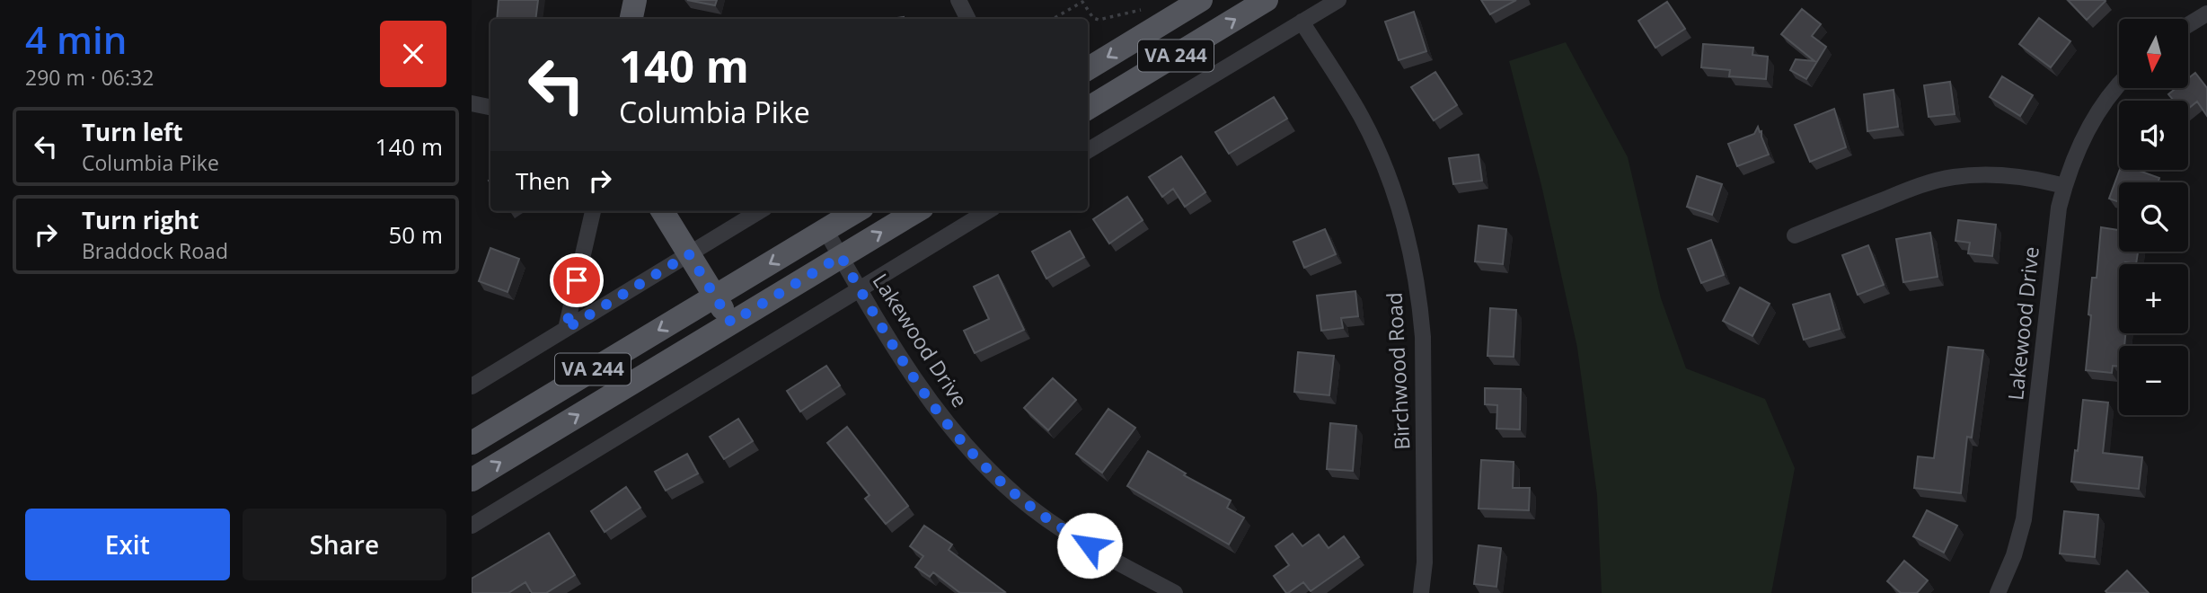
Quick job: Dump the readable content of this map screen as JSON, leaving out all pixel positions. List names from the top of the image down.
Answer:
{
  "streets": {
    "main road": ["VA 244"],
    "street": ["Lakewood Drive", "Birchwood Road"]
  },
  "crossings": [
    ["VA 244", "Lakewood Drive"]
  ],
  "north": "bottom",
  "page": {
    "heading": ["4 min", "290 m · 06:32"],
    "map_buttons": ["+", "−"],
    "turn": ["140 m", "Columbia Pike"],
    "list": [
      {
        "name": "Turn left",
        "note": "Columbia Pike",
        "value": "140 m"
      },
      {
        "name": "Turn right",
        "note": "Braddock Road",
        "value": "50 m"
      }
    ],
    "then": "Then",
    "buttons": ["Exit", "Share"]
  }
}
